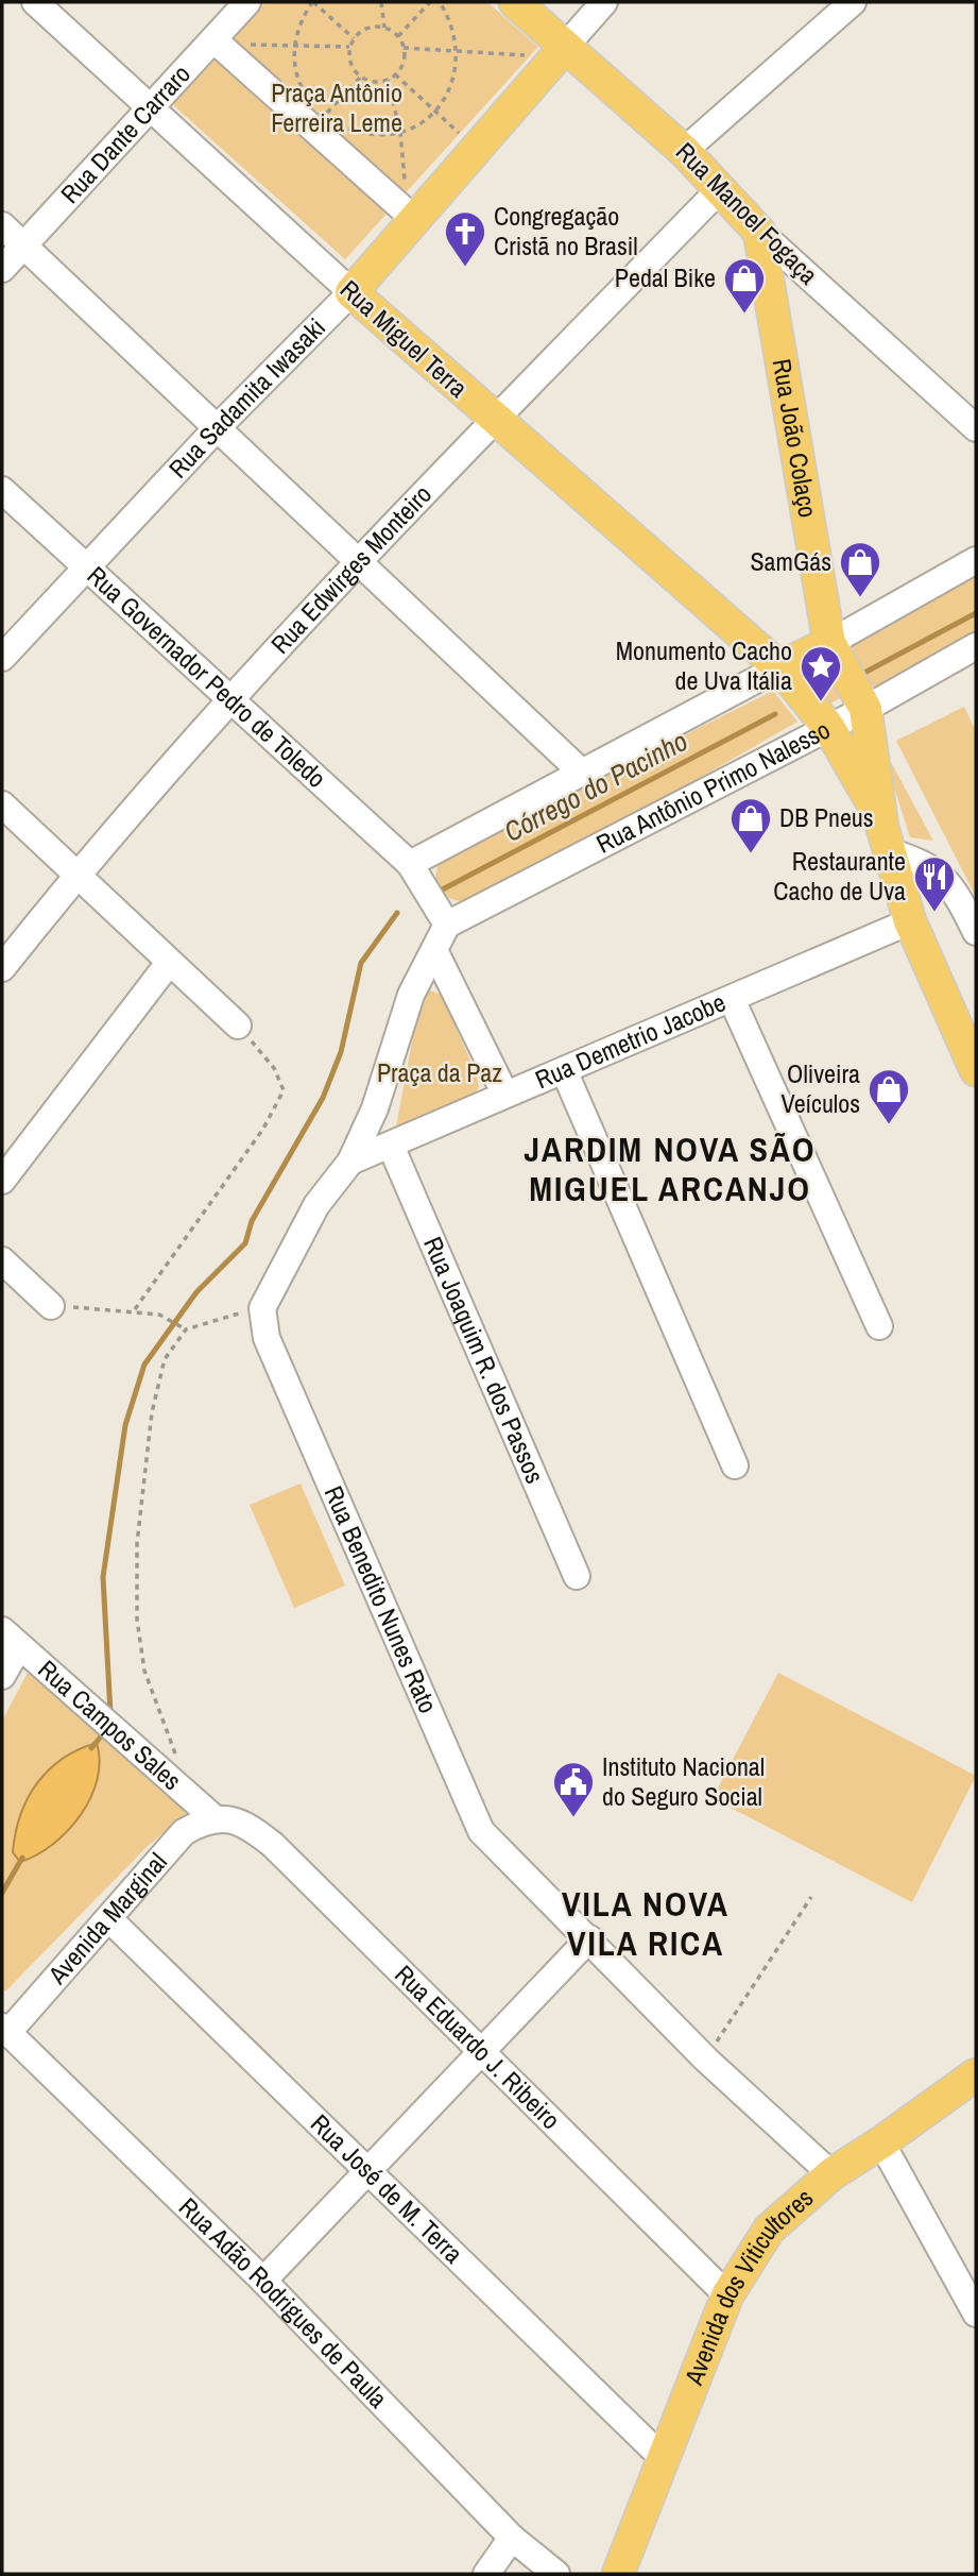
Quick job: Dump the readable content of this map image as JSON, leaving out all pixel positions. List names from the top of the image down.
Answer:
{
  "streets": {
    "main road": [
      "Rua Manoel Fogaça",
      "Rua Miguel Terra",
      "Rua Sadamita Iwasaki",
      "Rua João Colaço",
      "Avenida dos Viticultores"
    ],
    "street": [
      "Rua Dante Carraro",
      "Rua Edwirges Monteiro",
      "Rua Governador Pedro de Toledo",
      "Rua Antônio Primo Nalesso",
      "Rua Demetrio Jacobe",
      "Rua Joaquim R. dos Passos",
      "Rua Benedito Nunes Rato",
      "Rua Campos Sales",
      "Avenida Marginal",
      "Rua Eduardo J. Ribeiro",
      "Rua José de M. Terra",
      "Rua Adão Rodrigues de Paula"
    ]
  },
  "crossings": [
    ["Rua Dante Carraro", "Rua Miguel Terra"],
    ["Rua Manoel Fogaça", "Rua Sadamita Iwasaki"],
    ["Rua Manoel Fogaça", "Rua João Colaço"],
    ["Rua Manoel Fogaça", "Rua Edwirges Monteiro"],
    ["Rua Miguel Terra", "Rua Sadamita Iwasaki"],
    ["Rua Miguel Terra", "Rua Edwirges Monteiro"],
    ["Rua Miguel Terra", "Rua Antônio Primo Nalesso"],
    ["Rua Sadamita Iwasaki", "Rua Governador Pedro de Toledo"],
    ["Rua João Colaço", "Rua Antônio Primo Nalesso"],
    ["Rua Edwirges Monteiro", "Rua Governador Pedro de Toledo"],
    ["Rua Governador Pedro de Toledo", "Rua Antônio Primo Nalesso"],
    ["Rua Demetrio Jacobe", "Rua Joaquim R. dos Passos"],
    ["Rua Benedito Nunes Rato", "Avenida dos Viticultores"],
    ["Rua Campos Sales", "Avenida Marginal"],
    ["Rua Campos Sales", "Rua Eduardo J. Ribeiro"],
    ["Avenida Marginal", "Rua Eduardo J. Ribeiro"],
    ["Avenida Marginal", "Rua José de M. Terra"],
    ["Avenida Marginal", "Rua Adão Rodrigues de Paula"],
    ["Rua Eduardo J. Ribeiro", "Avenida dos Viticultores"],
    ["Rua José de M. Terra", "Avenida dos Viticultores"]
  ],
  "districts": ["JARDIM NOVA SÃO MIGUEL ARCANJO", "VILA NOVA VILA RICA"],
  "water": ["Córrego do Pacinho"],
  "parks": ["Praça Antônio Ferreira Leme", "Praça da Paz"],
  "places": {
    "church": ["Congregação Cristã no Brasil"],
    "shop": [
      "Pedal Bike",
      "SamGás",
      "DB Pneus",
      "Oliveira Veículos"
    ],
    "place": ["Monumento Cacho de Uva Itália"],
    "restaurant": ["Restaurante Cacho de Uva"],
    "public building": ["Instituto Nacional do Seguro Social"]
  }
}
